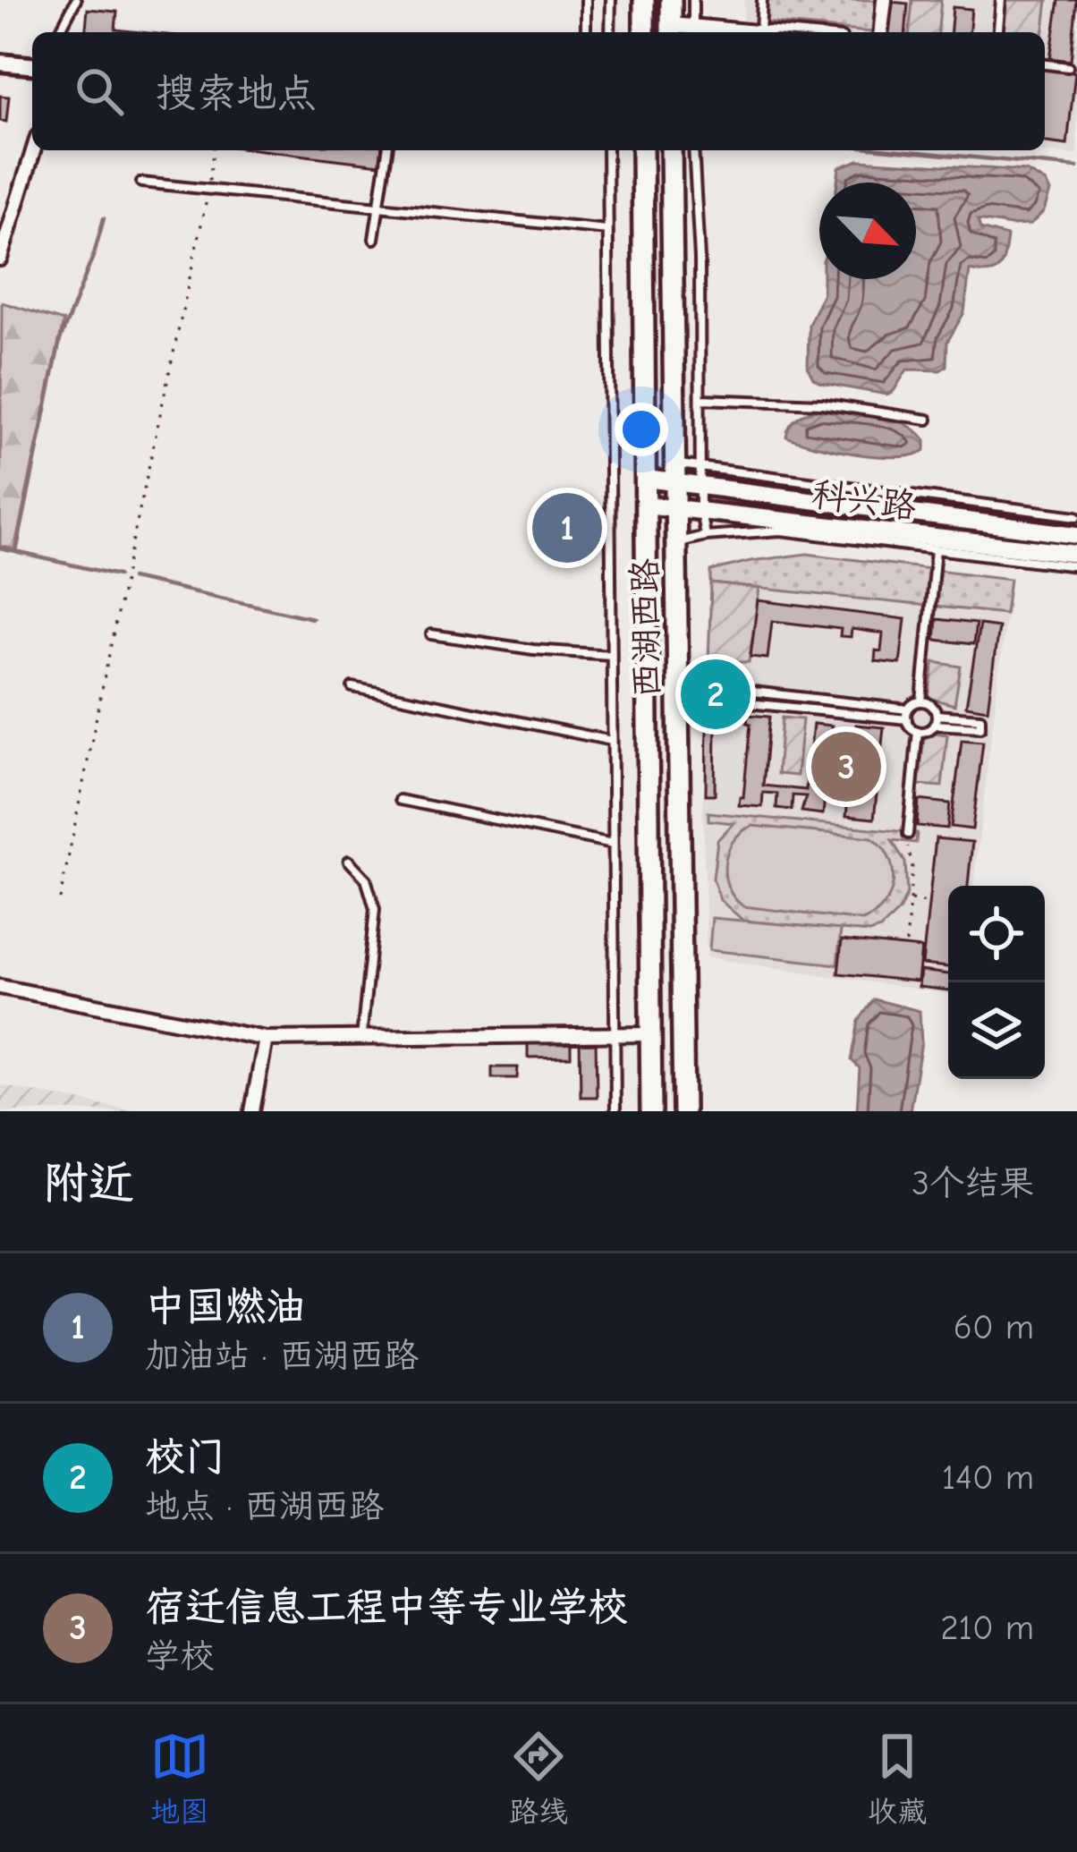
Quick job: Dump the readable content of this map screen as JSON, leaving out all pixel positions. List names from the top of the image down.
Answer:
{
  "streets": {
    "main road": ["科兴路", "西湖西路"]
  },
  "crossings": [
    ["科兴路", "西湖西路"]
  ],
  "north": "bottom right",
  "page": {
    "search": "搜索地点",
    "pins": ["1", "2", "3"],
    "heading": ["附近", "3个结果"],
    "list": [
      {
        "mark": "1",
        "name": "中国燃油",
        "note": "加油站 · 西湖西路",
        "value": "60 m"
      },
      {
        "mark": "2",
        "name": "校门",
        "note": "地点 · 西湖西路",
        "value": "140 m"
      },
      {
        "mark": "3",
        "name": "宿迁信息工程中等专业学校",
        "note": "学校",
        "value": "210 m"
      }
    ],
    "nav": ["地图", "路线", "收藏"]
  }
}
